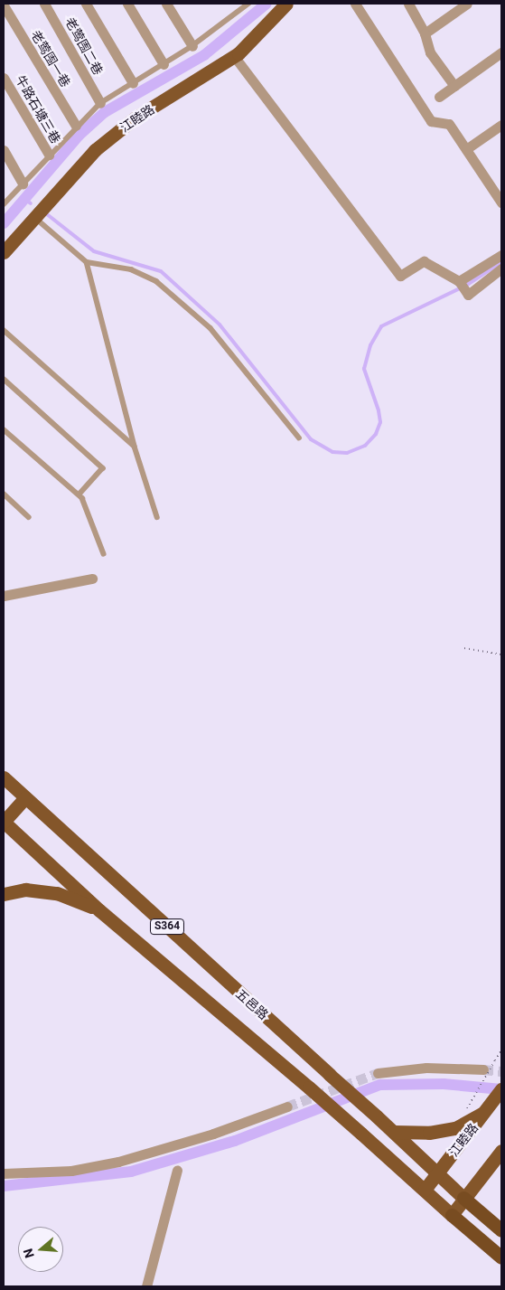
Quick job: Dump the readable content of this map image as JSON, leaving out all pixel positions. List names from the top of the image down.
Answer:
{
  "streets": {
    "highway": ["S364", "五邑路"],
    "main road": ["江睦路"],
    "street": ["老莺围二巷", "老莺围一巷", "牛路石塘三巷"]
  },
  "crossings": [
    ["江睦路", "五邑路"]
  ],
  "north": "left"
}
